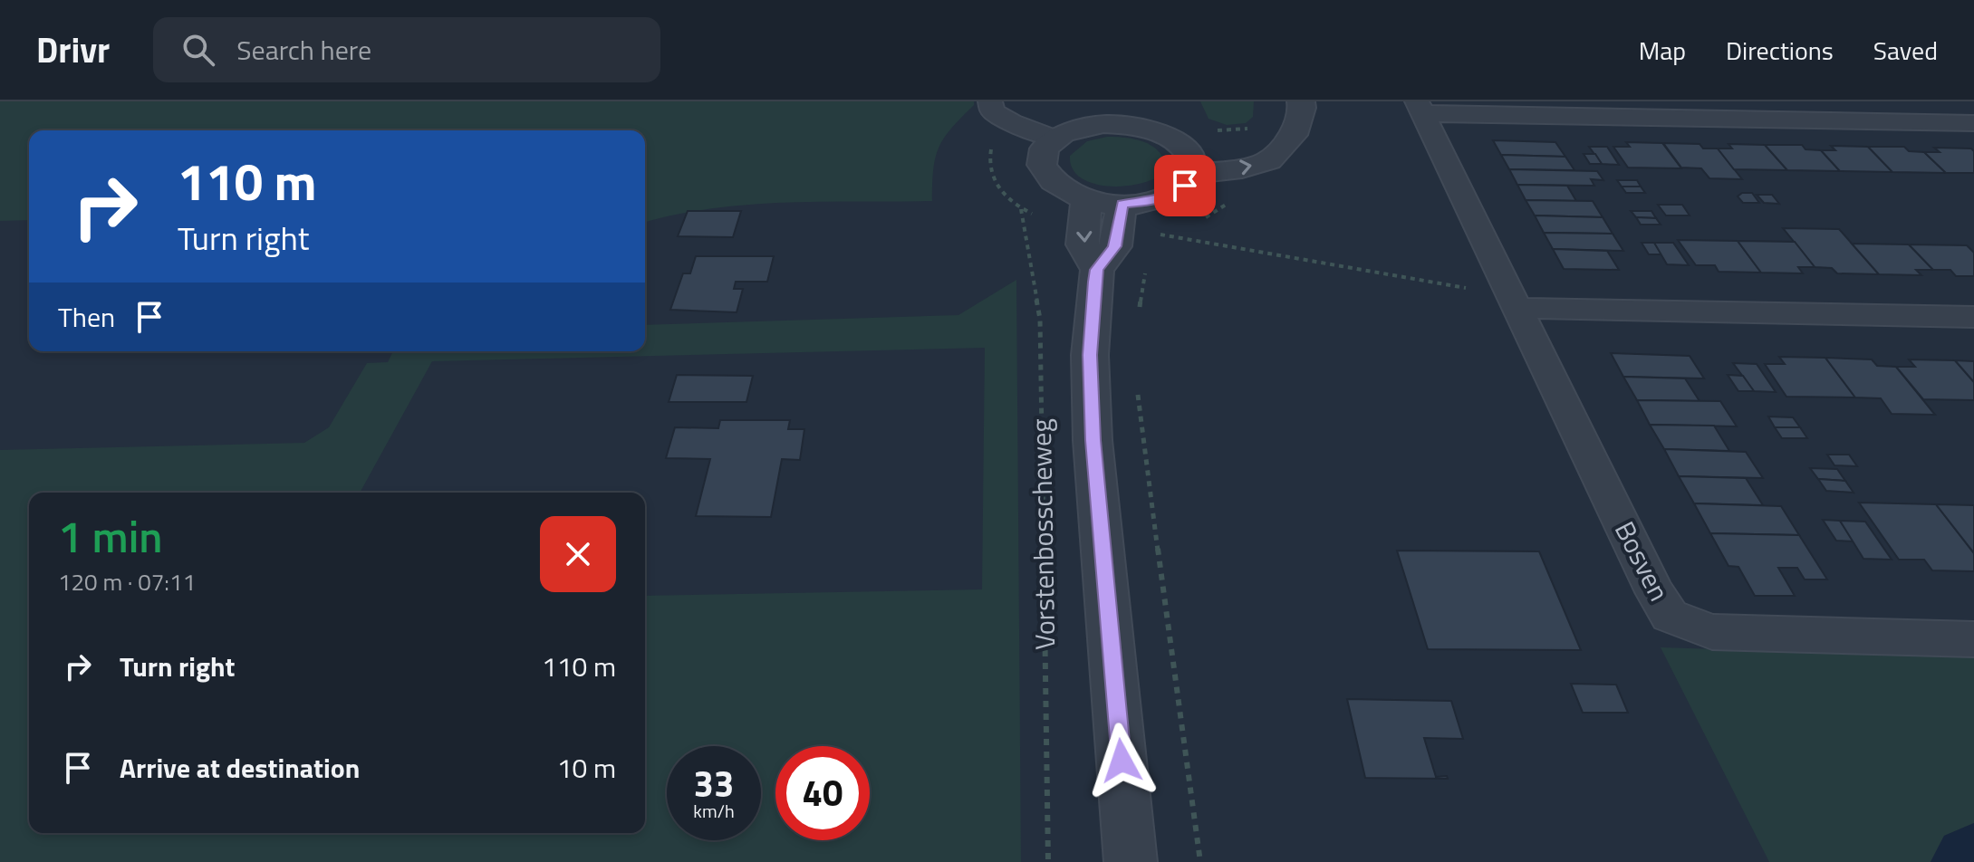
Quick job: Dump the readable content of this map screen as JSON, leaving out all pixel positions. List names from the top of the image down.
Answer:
{
  "streets": {
    "street": ["Vorstenbosscheweg", "Bosven"]
  },
  "page": {
    "header": "Drivr",
    "search": "Search here",
    "nav": ["Map", "Directions", "Saved"],
    "turn": ["110 m", "Turn right"],
    "then": "Then",
    "heading": ["1 min", "120 m · 07:11"],
    "list": [
      {
        "name": "Turn right",
        "value": "110 m"
      },
      {
        "name": "Arrive at destination",
        "value": "10 m"
      }
    ],
    "speed": "33 km/h",
    "limit": "40"
  }
}
